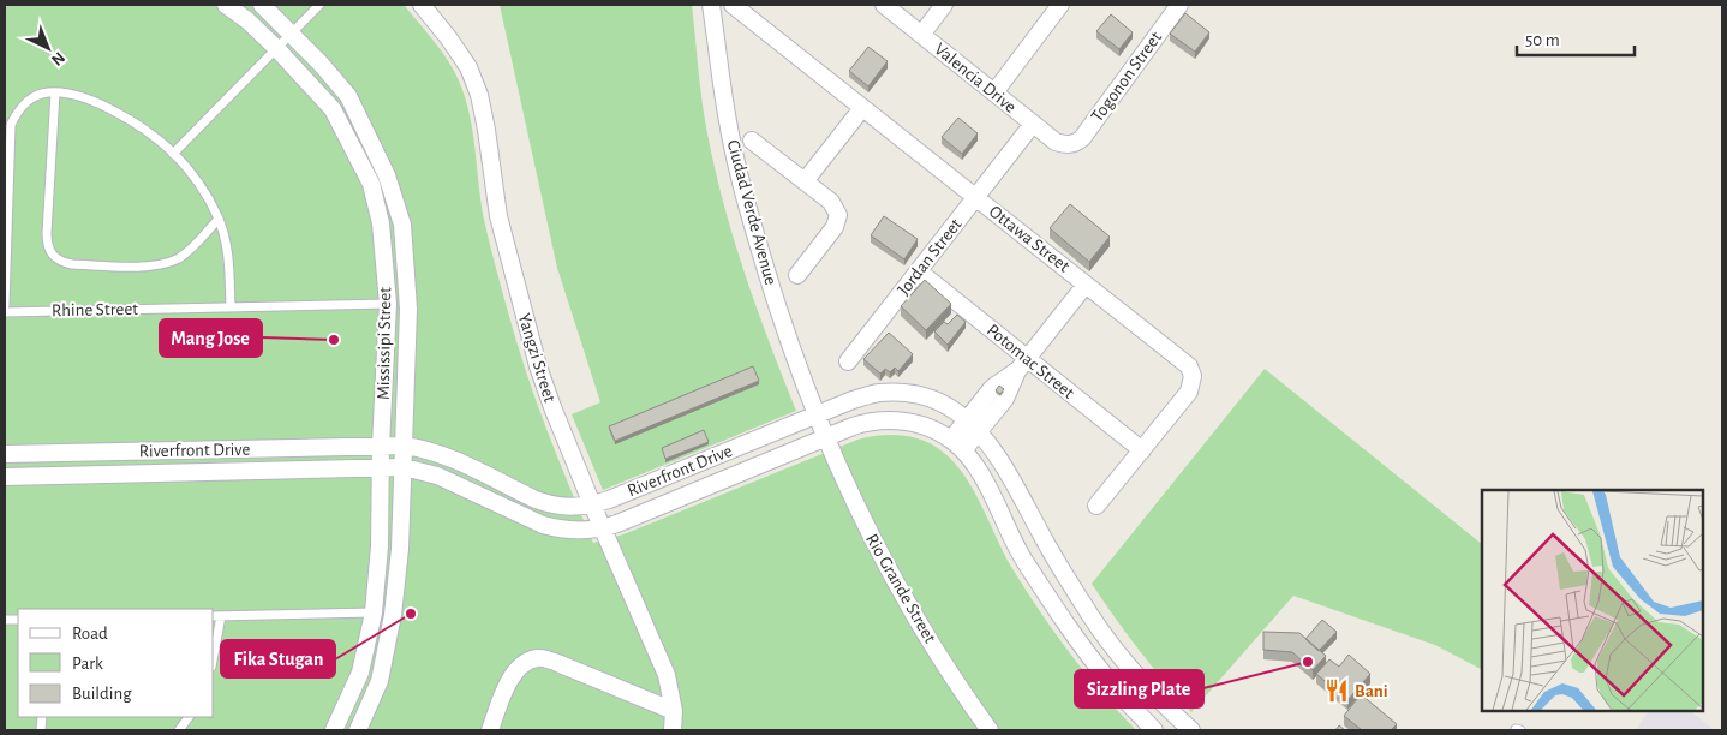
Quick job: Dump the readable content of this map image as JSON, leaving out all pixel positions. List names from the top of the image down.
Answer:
{
  "streets": {
    "street": [
      "Togonon Street",
      "Valencia Drive",
      "Ciudad Verde Avenue",
      "Ottawa Street",
      "Jordan Street",
      "Mississipi Street",
      "Yangzi Street",
      "Potomac Street",
      "Riverfront Drive",
      "Rio Grande Street"
    ],
    "lane": ["Rhine Street"]
  },
  "crossings": [
    ["Togonon Street", "Valencia Drive"],
    ["Valencia Drive", "Jordan Street"],
    ["Ciudad Verde Avenue", "Riverfront Drive"],
    ["Ciudad Verde Avenue", "Rio Grande Street"],
    ["Ottawa Street", "Jordan Street"],
    ["Ottawa Street", "Potomac Street"],
    ["Jordan Street", "Potomac Street"],
    ["Rhine Street", "Mississipi Street"],
    ["Mississipi Street", "Riverfront Drive"],
    ["Yangzi Street", "Riverfront Drive"],
    ["Riverfront Drive", "Rio Grande Street"]
  ],
  "places": {
    "other": ["Mang Jose", "Fika Stugan", "Sizzling Plate"],
    "restaurant": ["Bani"]
  },
  "legend": ["Road", "Park", "Building"],
  "scale_bar": "50 m",
  "north": "bottom right"
}
